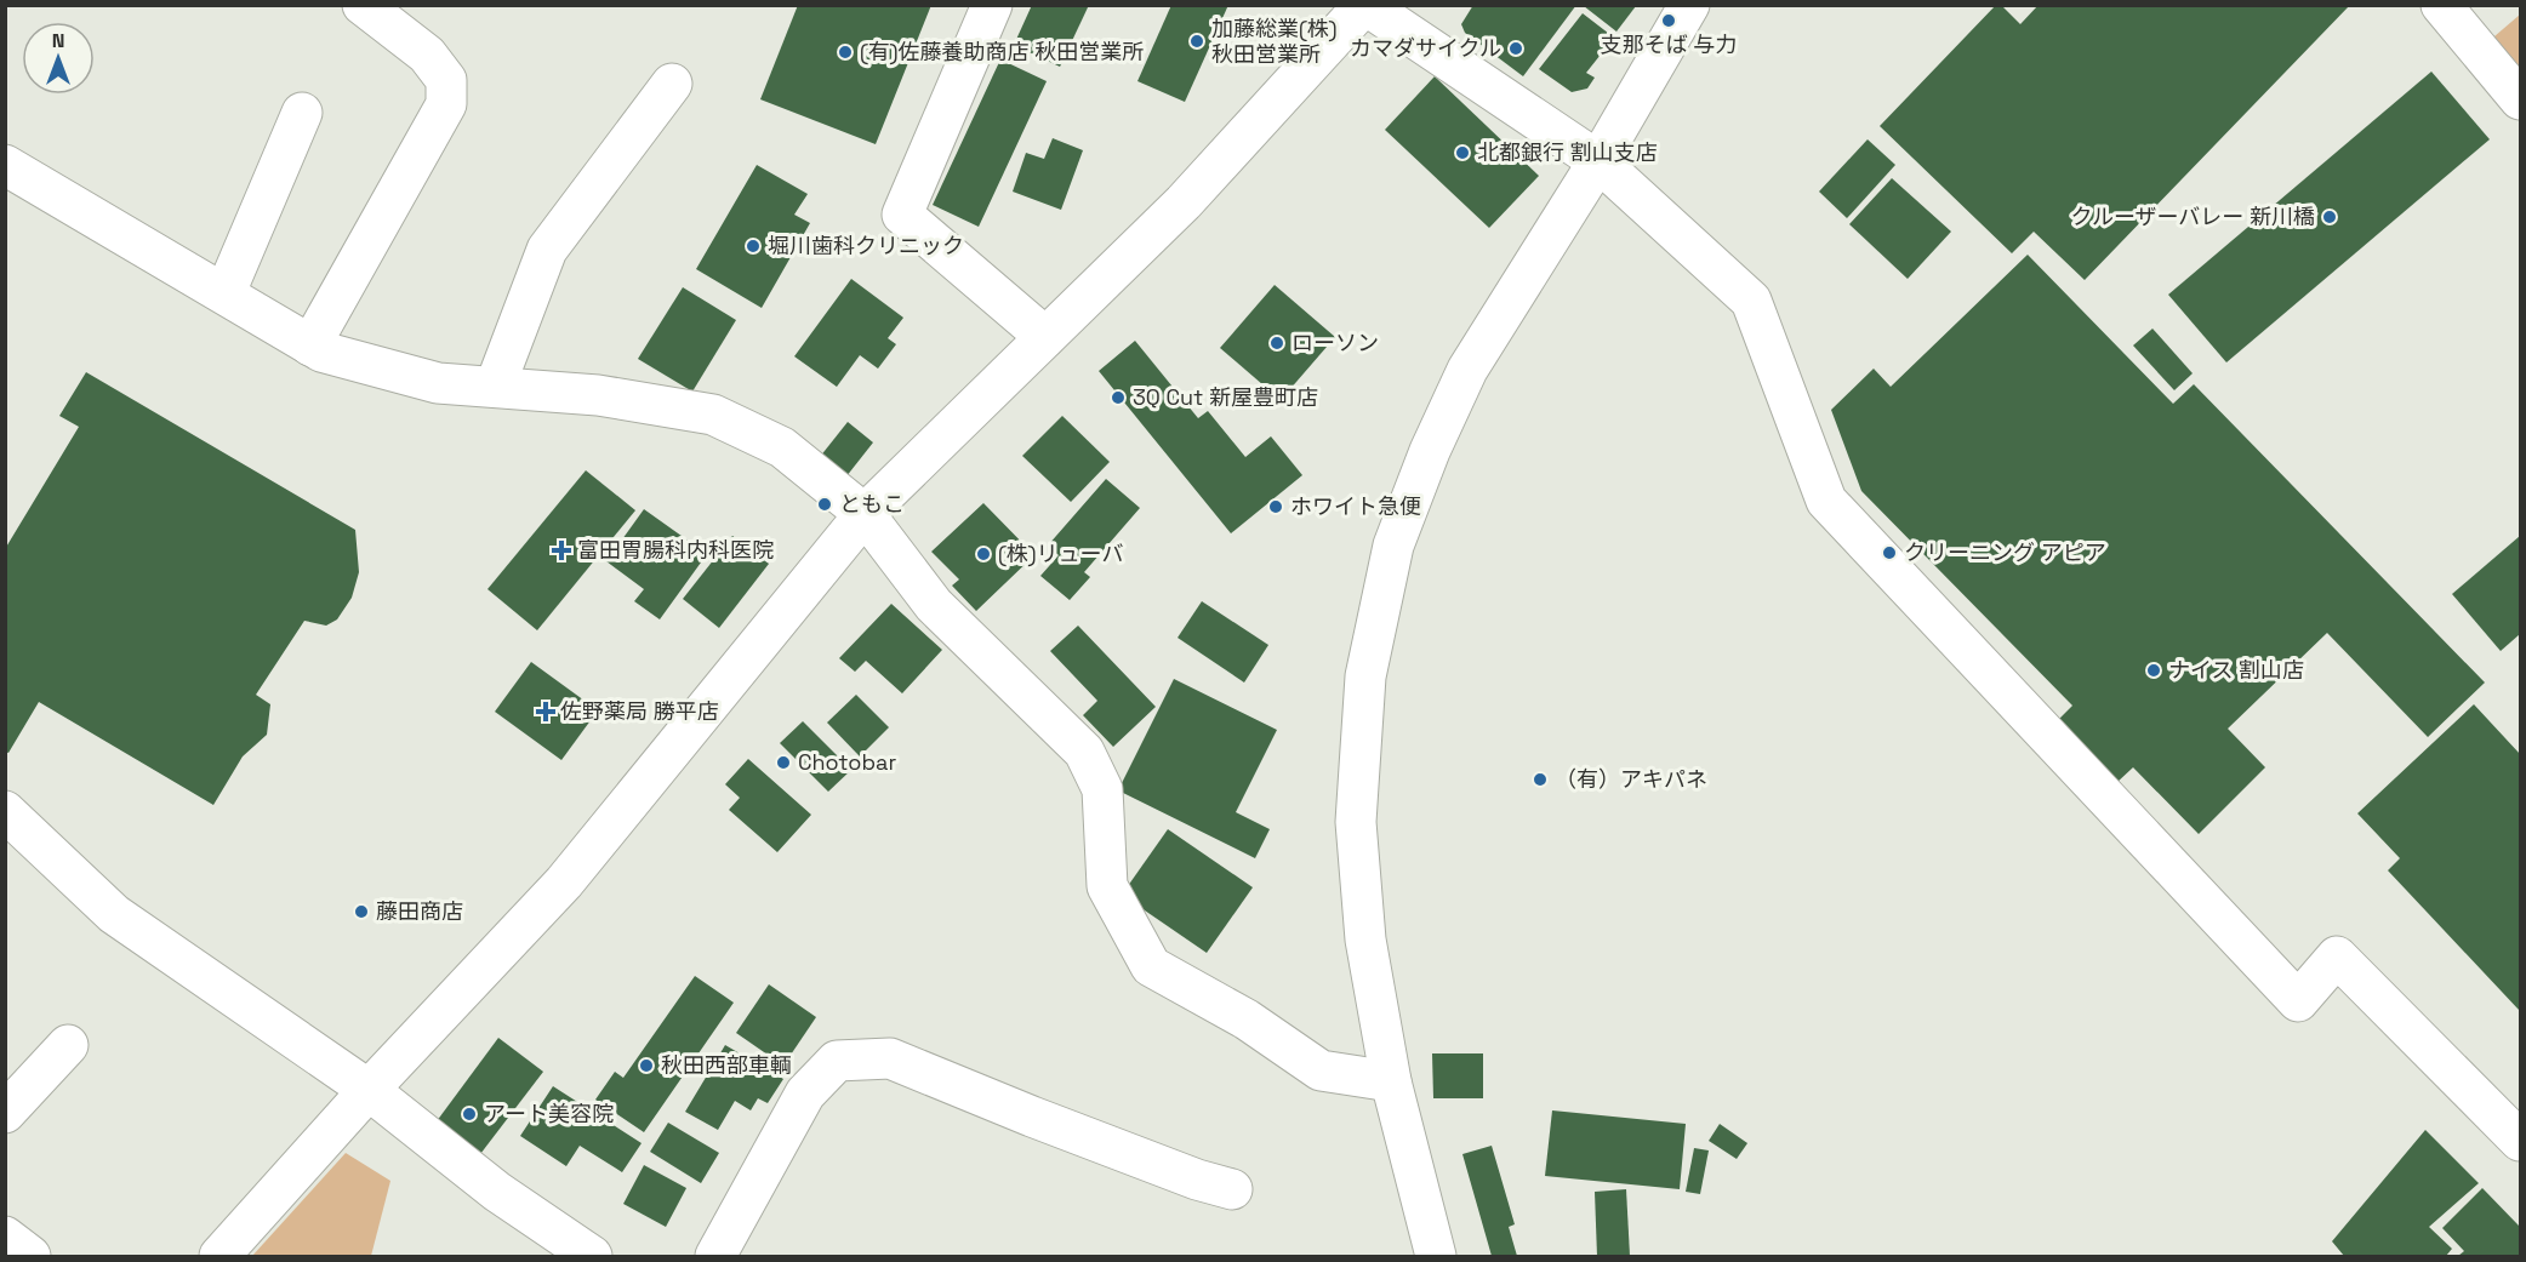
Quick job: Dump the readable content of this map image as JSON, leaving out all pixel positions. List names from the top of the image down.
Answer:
{
  "places": {
    "other": [
      "支那そば 与力",
      "加藤総業(株) 秋田営業所",
      "カマダサイクル",
      "(有)佐藤養助商店 秋田営業所",
      "北都銀行 割山支店",
      "クルーザーバレー 新川橋",
      "堀川歯科クリニック",
      "ローソン",
      "3Q Cut 新屋豊町店",
      "ともこ",
      "ホワイト急便",
      "クリーニング アピア",
      "(株)リューバ",
      "ナイス 割山店",
      "Chotobar",
      "（有）アキパネ",
      "藤田商店",
      "秋田西部車輌",
      "アート美容院"
    ],
    "health": ["富田胃腸科内科医院", "佐野薬局 勝平店"]
  },
  "north": "top"
}
